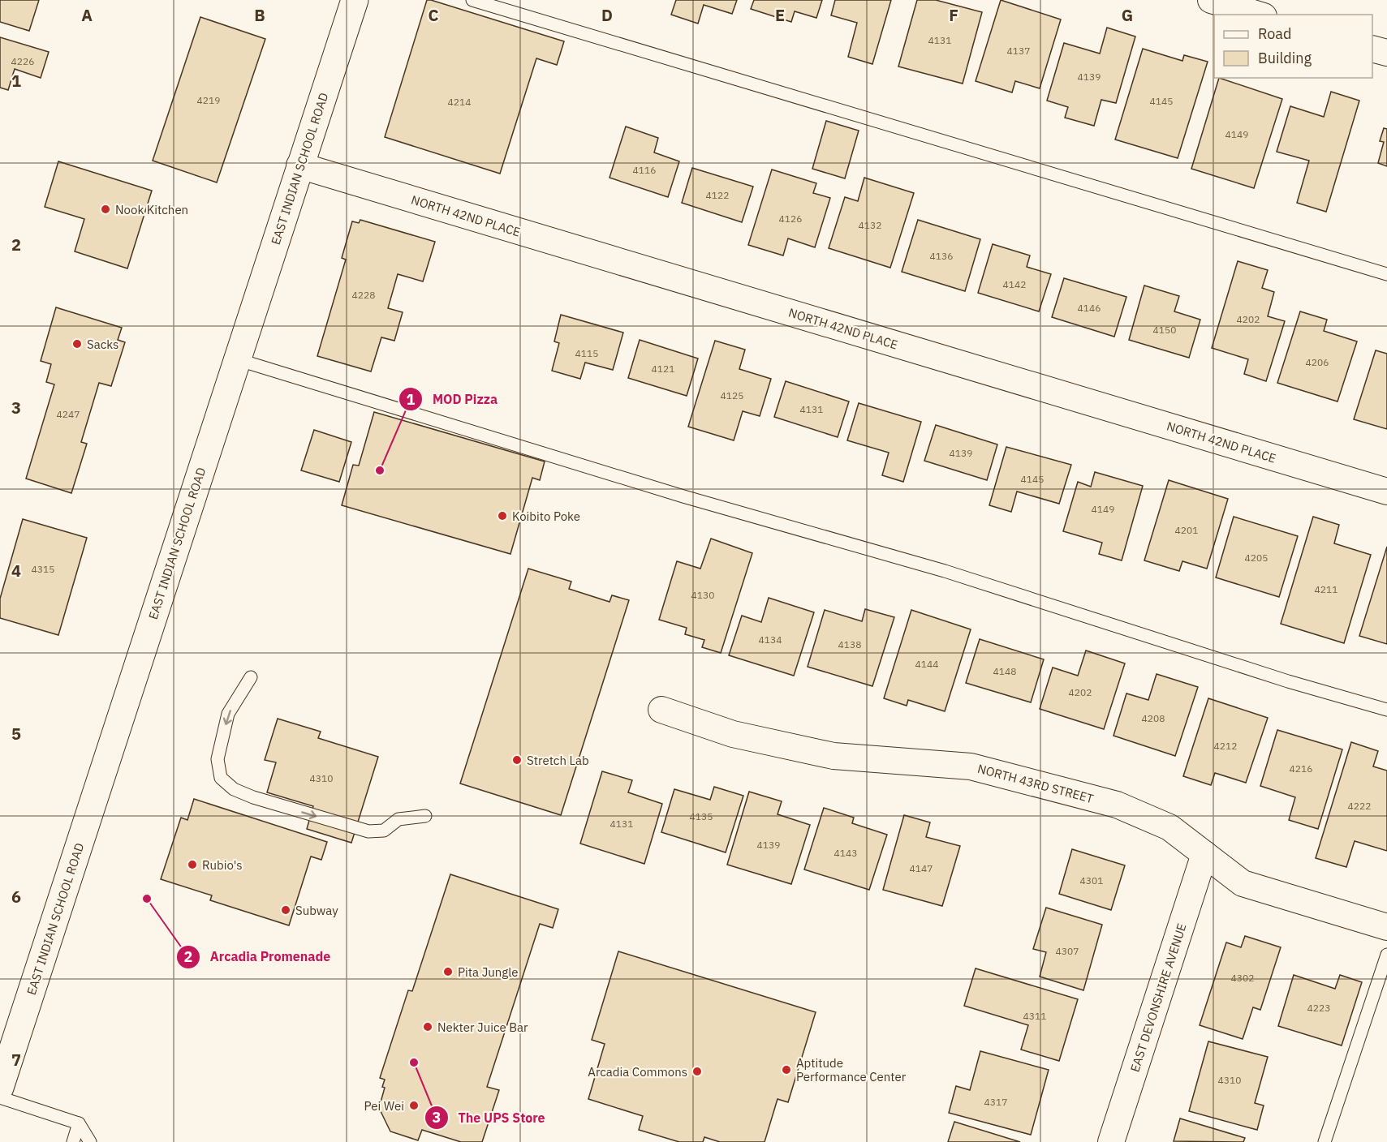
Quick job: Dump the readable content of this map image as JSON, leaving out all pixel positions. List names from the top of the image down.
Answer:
{
  "streets": {
    "main road": ["EAST INDIAN SCHOOL ROAD"],
    "street": ["NORTH 42ND PLACE", "NORTH 43RD STREET", "EAST DEVONSHIRE AVENUE"]
  },
  "crossings": [
    ["EAST INDIAN SCHOOL ROAD", "NORTH 42ND PLACE"],
    ["NORTH 43RD STREET", "EAST DEVONSHIRE AVENUE"]
  ],
  "places": [
    "Nook Kitchen",
    "Sacks",
    "MOD Pizza",
    "Koibito Poke",
    "Stretch Lab",
    "Rubio's",
    "Arcadia Promenade",
    "Subway",
    "Pita Jungle",
    "Nekter Juice Bar",
    "The UPS Store",
    "Aptitude Performance Center",
    "Arcadia Commons",
    "Pei Wei"
  ],
  "house_numbers": [
    "4131",
    "4137",
    "4226",
    "4139",
    "4219",
    "4145",
    "4214",
    "4149",
    "4116",
    "4122",
    "4126",
    "4132",
    "4136",
    "4142",
    "4228",
    "4146",
    "4202",
    "4150",
    "4115",
    "4206",
    "4121",
    "4125",
    "4131",
    "4247",
    "4139",
    "4145",
    "4149",
    "4201",
    "4205",
    "4315",
    "4211",
    "4130",
    "4134",
    "4138",
    "4144",
    "4148",
    "4202",
    "4208",
    "4212",
    "4216",
    "4310",
    "4222",
    "4135",
    "4131",
    "4139",
    "4143",
    "4147",
    "4301",
    "4307",
    "4302",
    "4223",
    "4311",
    "4310",
    "4317"
  ],
  "legend": ["Road", "Building"],
  "grid": {
    "columns": [
      "A",
      "B",
      "C",
      "D",
      "E",
      "F",
      "G"
    ],
    "rows": [
      "1",
      "2",
      "3",
      "4",
      "5",
      "6",
      "7"
    ]
  }
}
